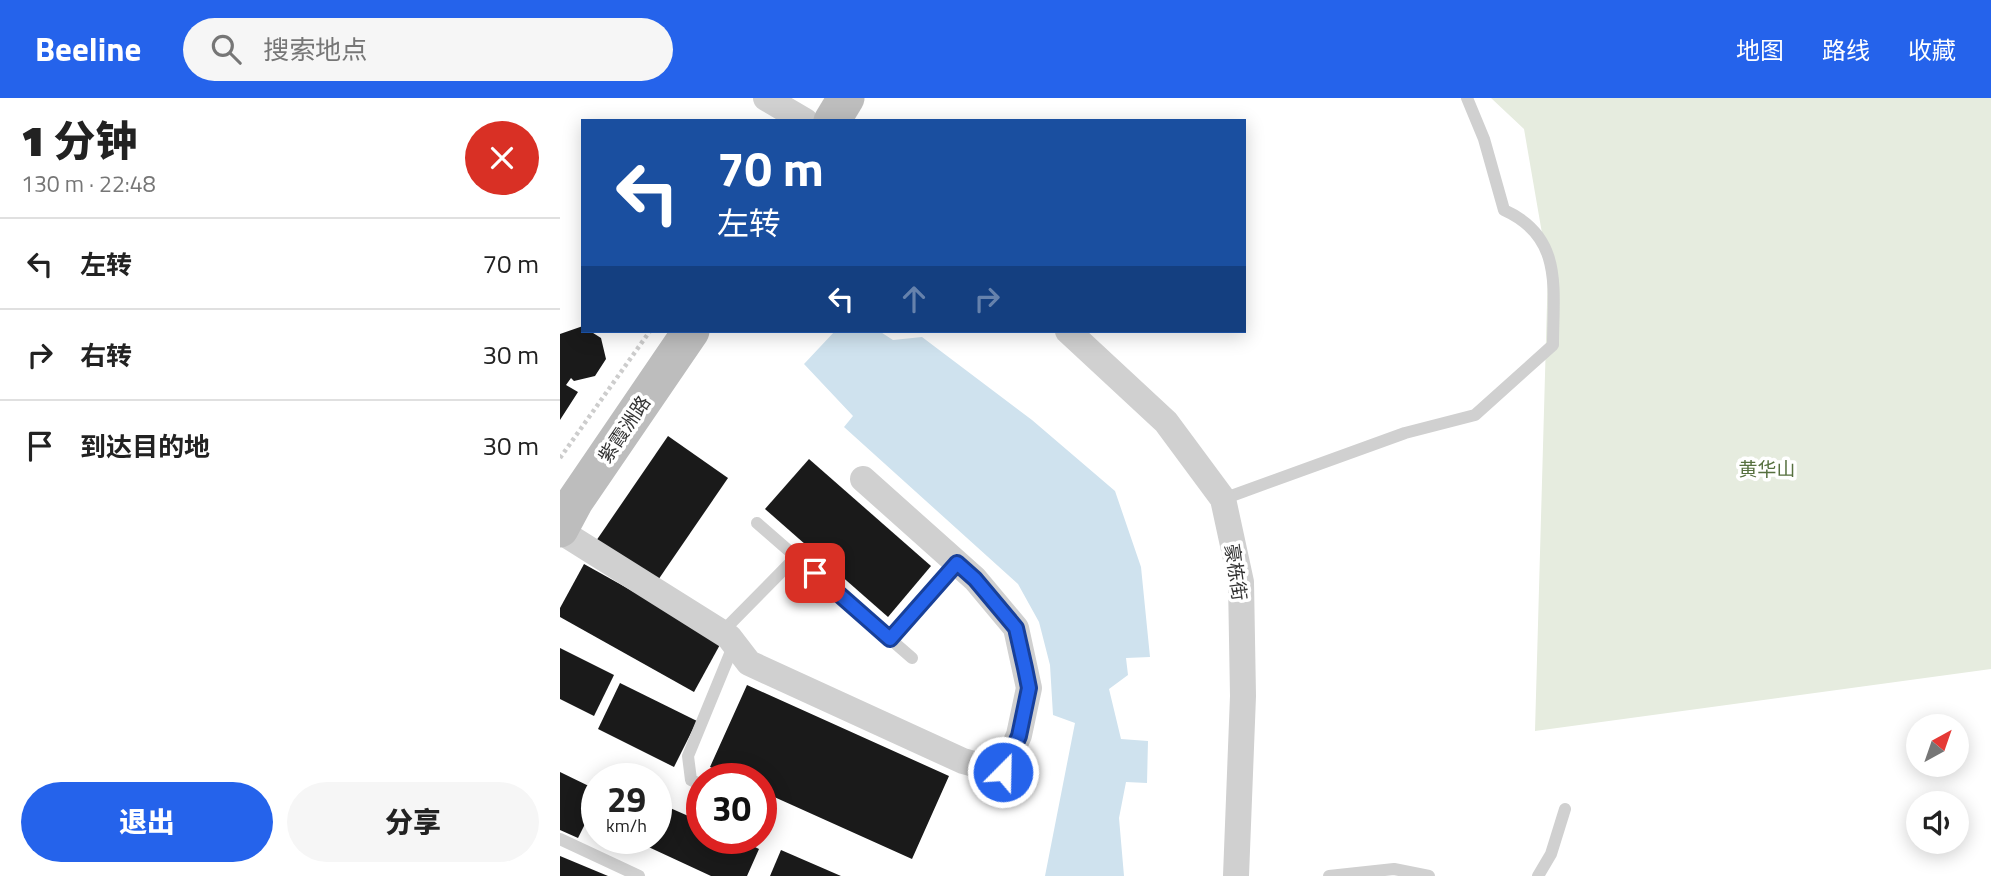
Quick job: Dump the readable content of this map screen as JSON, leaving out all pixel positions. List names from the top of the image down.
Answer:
{
  "streets": {
    "street": ["紫霞洲路", "豪栋街"]
  },
  "parks": ["黄华山"],
  "north": "top right",
  "page": {
    "header": "Beeline",
    "search": "搜索地点",
    "nav": ["地图", "路线", "收藏"],
    "heading": ["1 分钟", "130 m · 22:48"],
    "turn": ["70 m", "左转"],
    "list": [
      {
        "name": "左转",
        "value": "70 m"
      },
      {
        "name": "右转",
        "value": "30 m"
      },
      {
        "name": "到达目的地",
        "value": "30 m"
      }
    ],
    "speed": "29 km/h",
    "limit": "30",
    "buttons": ["退出", "分享"]
  }
}
